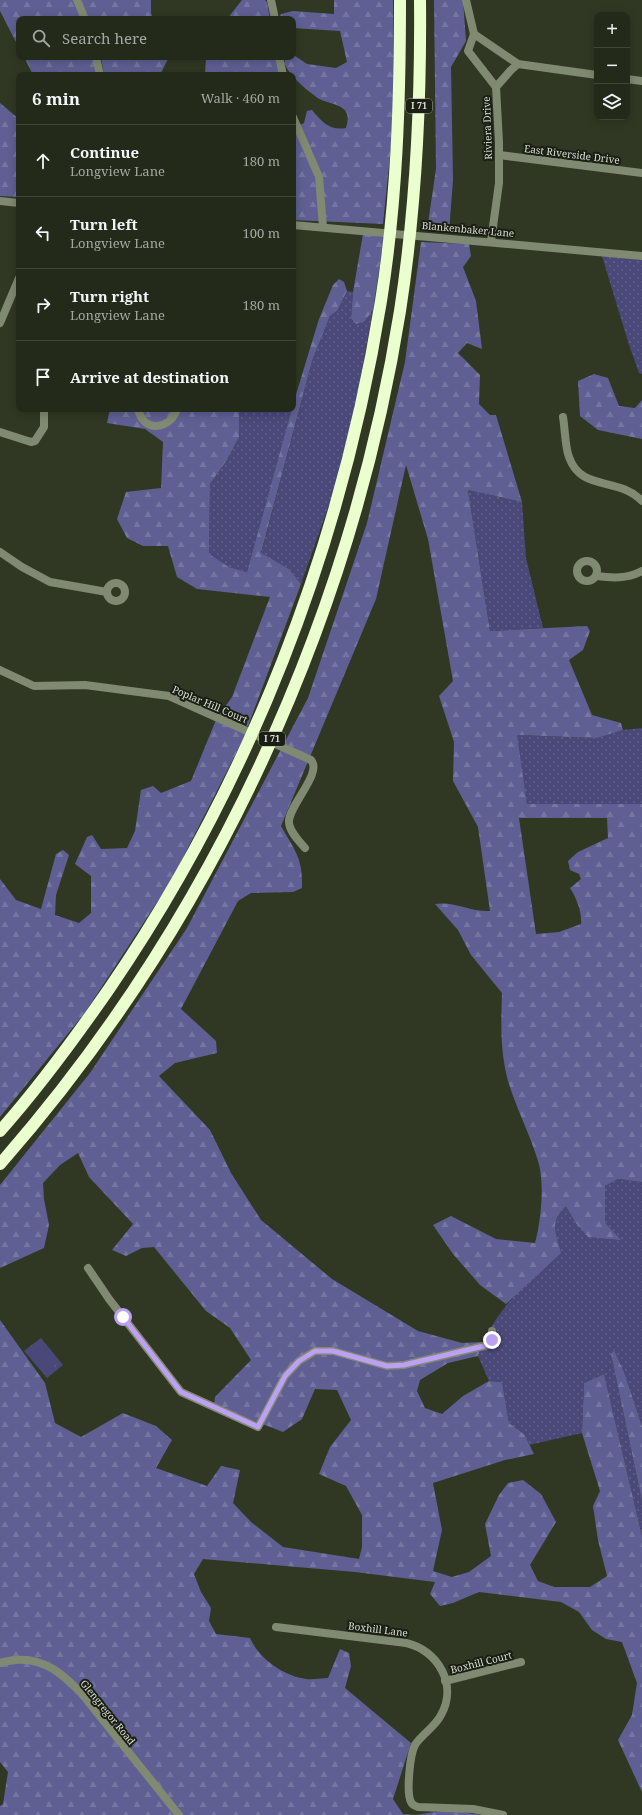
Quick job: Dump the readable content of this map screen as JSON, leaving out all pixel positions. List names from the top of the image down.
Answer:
{
  "streets": {
    "highway": ["I 71"],
    "street": [
      "Riviera Drive",
      "East Riverside Drive",
      "Blankenbaker Lane",
      "Poplar Hill Court",
      "Boxhill Lane",
      "Boxhill Court",
      "Glengregor Road"
    ]
  },
  "crossings": [
    ["Riviera Drive", "East Riverside Drive"],
    ["Riviera Drive", "Blankenbaker Lane"],
    ["Boxhill Lane", "Boxhill Court"]
  ],
  "page": {
    "map_buttons": ["+", "−"],
    "search": "Search here",
    "heading": ["6 min", "Walk · 460 m"],
    "list": [
      ["Continue", "Longview Lane", "180 m"],
      ["Turn left", "Longview Lane", "100 m"],
      ["Turn right", "Longview Lane", "180 m"],
      "Arrive at destination"
    ]
  }
}
